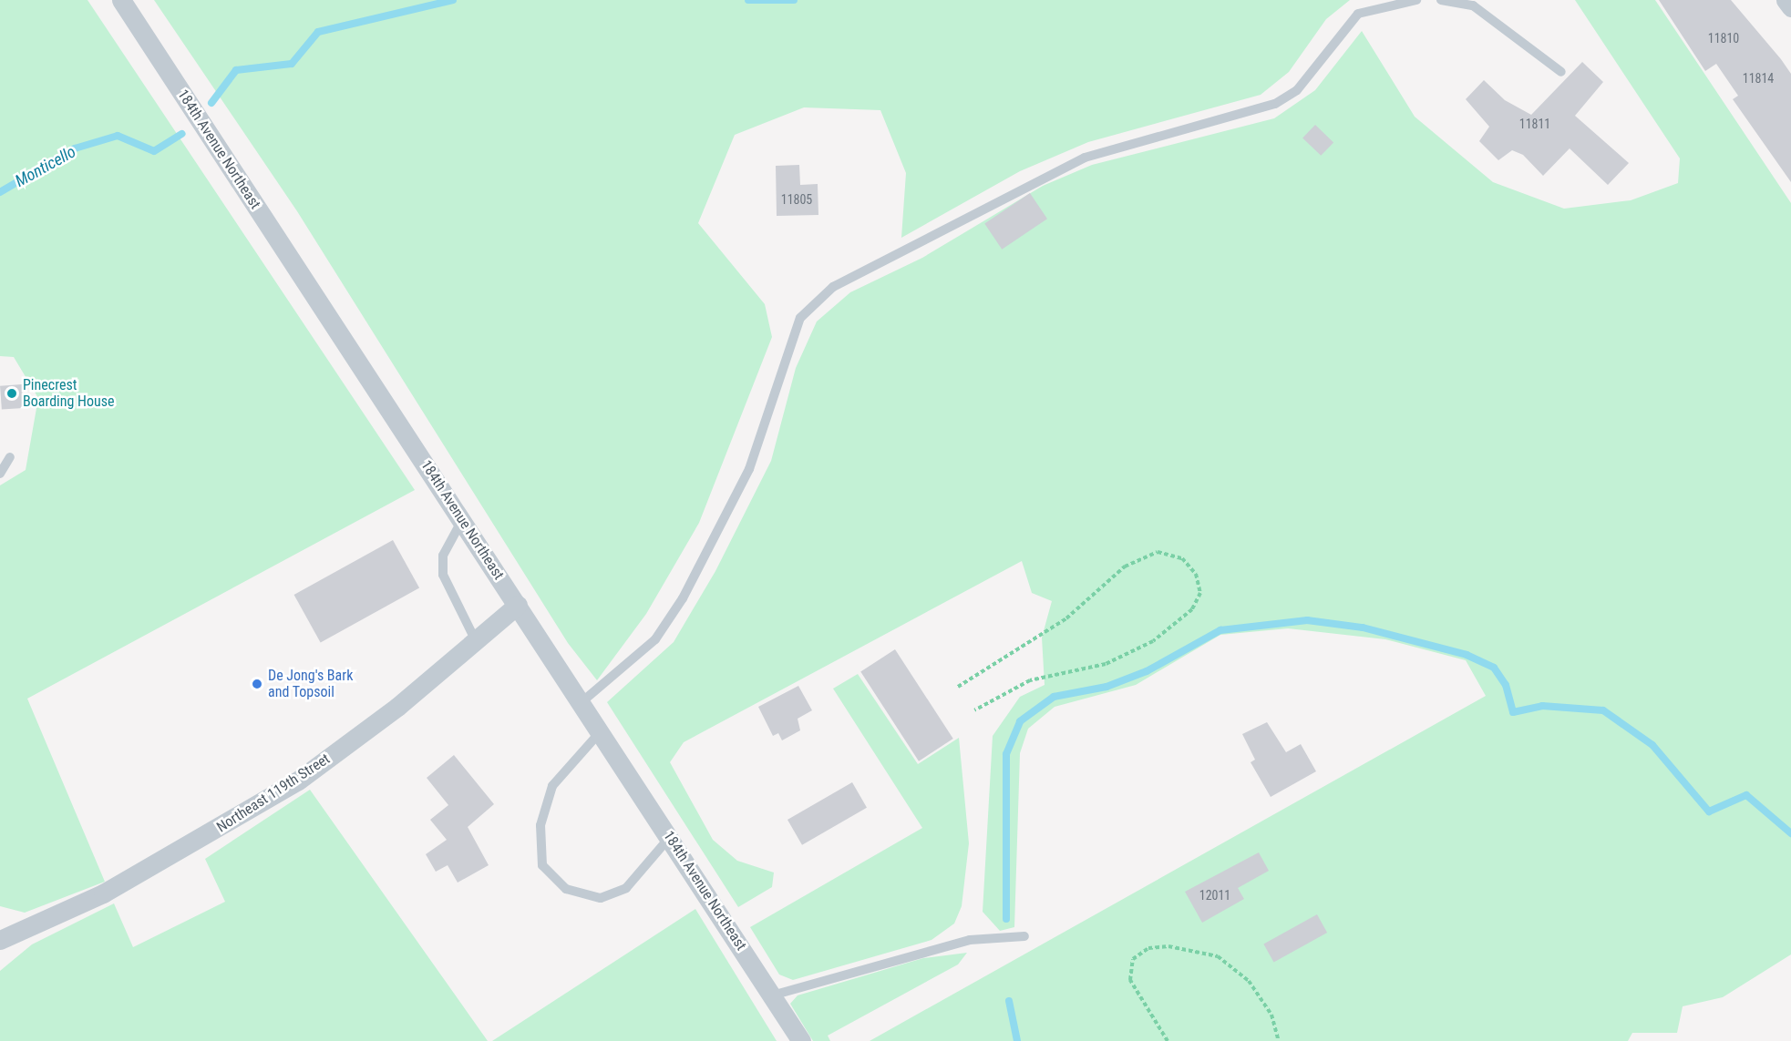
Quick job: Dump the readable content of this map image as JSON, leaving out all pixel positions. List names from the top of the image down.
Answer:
{
  "streets": {
    "street": ["184th Avenue Northeast", "Northeast 119th Street"]
  },
  "crossings": [
    ["184th Avenue Northeast", "Northeast 119th Street"]
  ],
  "water": ["Monticello"],
  "places": ["Pinecrest Boarding House", "De Jong's Bark and Topsoil"],
  "house_numbers": [
    "11810",
    "11814",
    "11811",
    "11805",
    "12011"
  ]
}
